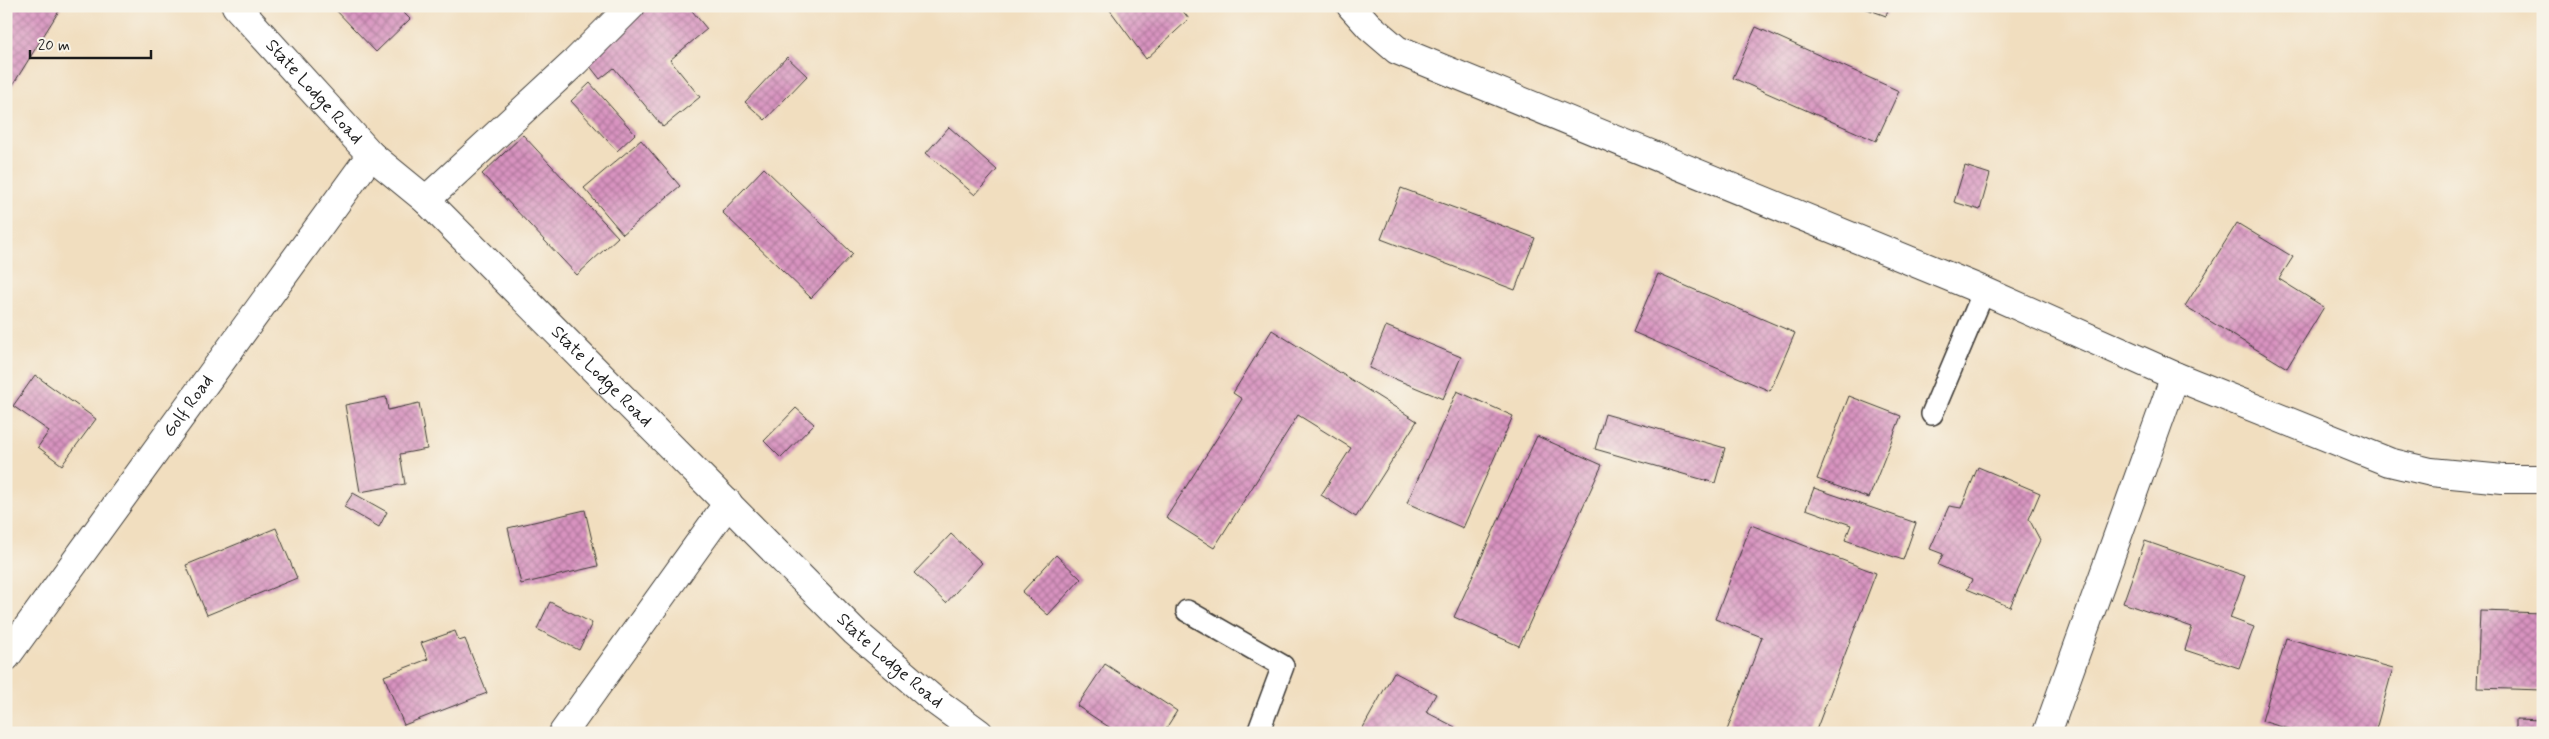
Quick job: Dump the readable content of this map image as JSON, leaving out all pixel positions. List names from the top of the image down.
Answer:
{
  "streets": {
    "street": ["State Lodge Road", "Golf Road"]
  },
  "crossings": [
    ["State Lodge Road", "Golf Road"]
  ],
  "scale_bar": "20 m"
}
